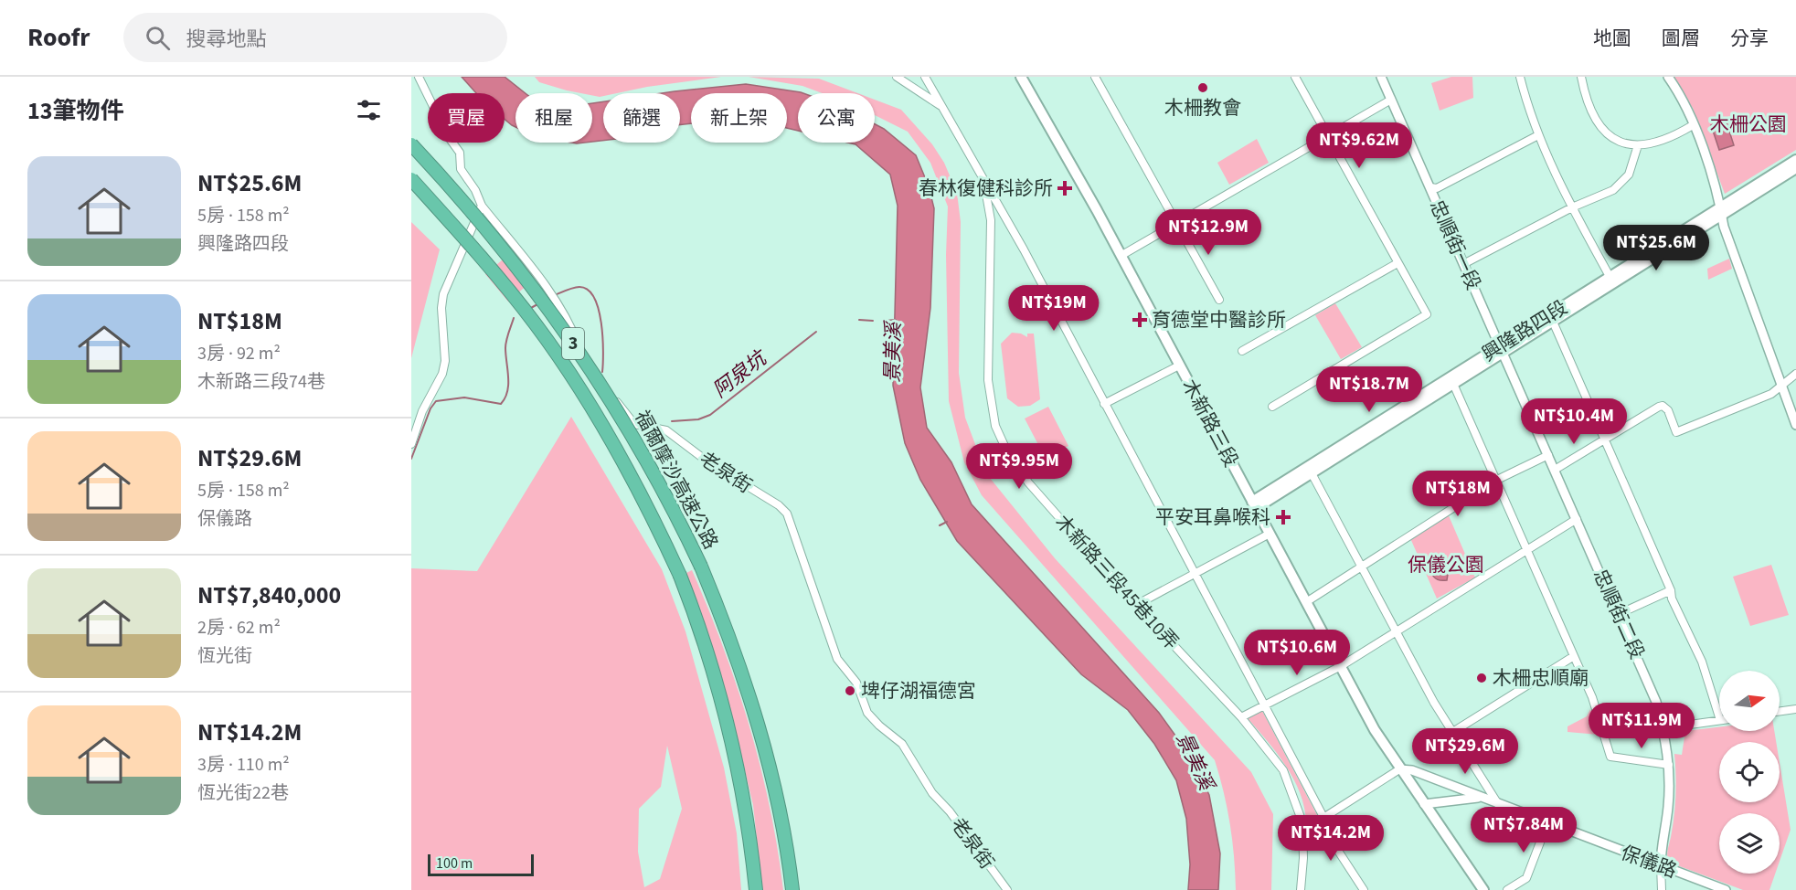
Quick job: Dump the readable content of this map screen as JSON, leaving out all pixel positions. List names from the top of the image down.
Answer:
{
  "streets": {
    "highway": ["3", "福爾摩沙高速公路"],
    "main road": ["興隆路四段", "木新路三段"],
    "street": [
      "忠順街一段",
      "老泉街",
      "木新路三段45巷10弄",
      "忠順街二段",
      "保儀路"
    ]
  },
  "crossings": [
    ["忠順街一段", "興隆路四段"],
    ["忠順街一段", "忠順街二段"],
    ["興隆路四段", "木新路三段"],
    ["興隆路四段", "忠順街二段"],
    ["木新路三段", "保儀路"],
    ["忠順街二段", "保儀路"]
  ],
  "water": ["景美溪", "阿泉坑"],
  "parks": ["木柵公園", "保儀公園"],
  "places": {
    "other": ["木柵教會", "木柵忠順廟", "埤仔湖福德宮"],
    "health": ["春林復健科診所", "育德堂中醫診所", "平安耳鼻喉科"]
  },
  "scale_bar": "100 m",
  "north": "right",
  "page": {
    "header": "Roofr",
    "search": "搜尋地點",
    "nav": ["地圖", "圖層", "分享"],
    "heading": "13筆物件",
    "chip": [
      "買屋",
      "租屋",
      "篩選",
      "新上架",
      "公寓"
    ],
    "price": [
      "NT$9.62M",
      "NT$12.9M",
      "NT$25.6M",
      "NT$19M",
      "NT$18.7M",
      "NT$10.4M",
      "NT$9.95M",
      "NT$18M",
      "NT$10.6M",
      "NT$11.9M",
      "NT$29.6M",
      "NT$7.84M",
      "NT$14.2M"
    ],
    "list": [
      {
        "name": "NT$25.6M",
        "note": "5房 · 158 m² · 興隆路四段"
      },
      {
        "name": "NT$18M",
        "note": "3房 · 92 m² · 木新路三段74巷"
      },
      {
        "name": "NT$29.6M",
        "note": "5房 · 158 m² · 保儀路"
      },
      {
        "name": "NT$7,840,000",
        "note": "2房 · 62 m² · 恆光街"
      },
      {
        "name": "NT$14.2M",
        "note": "3房 · 110 m² · 恆光街22巷"
      }
    ],
    "scale": "100 m"
  }
}
